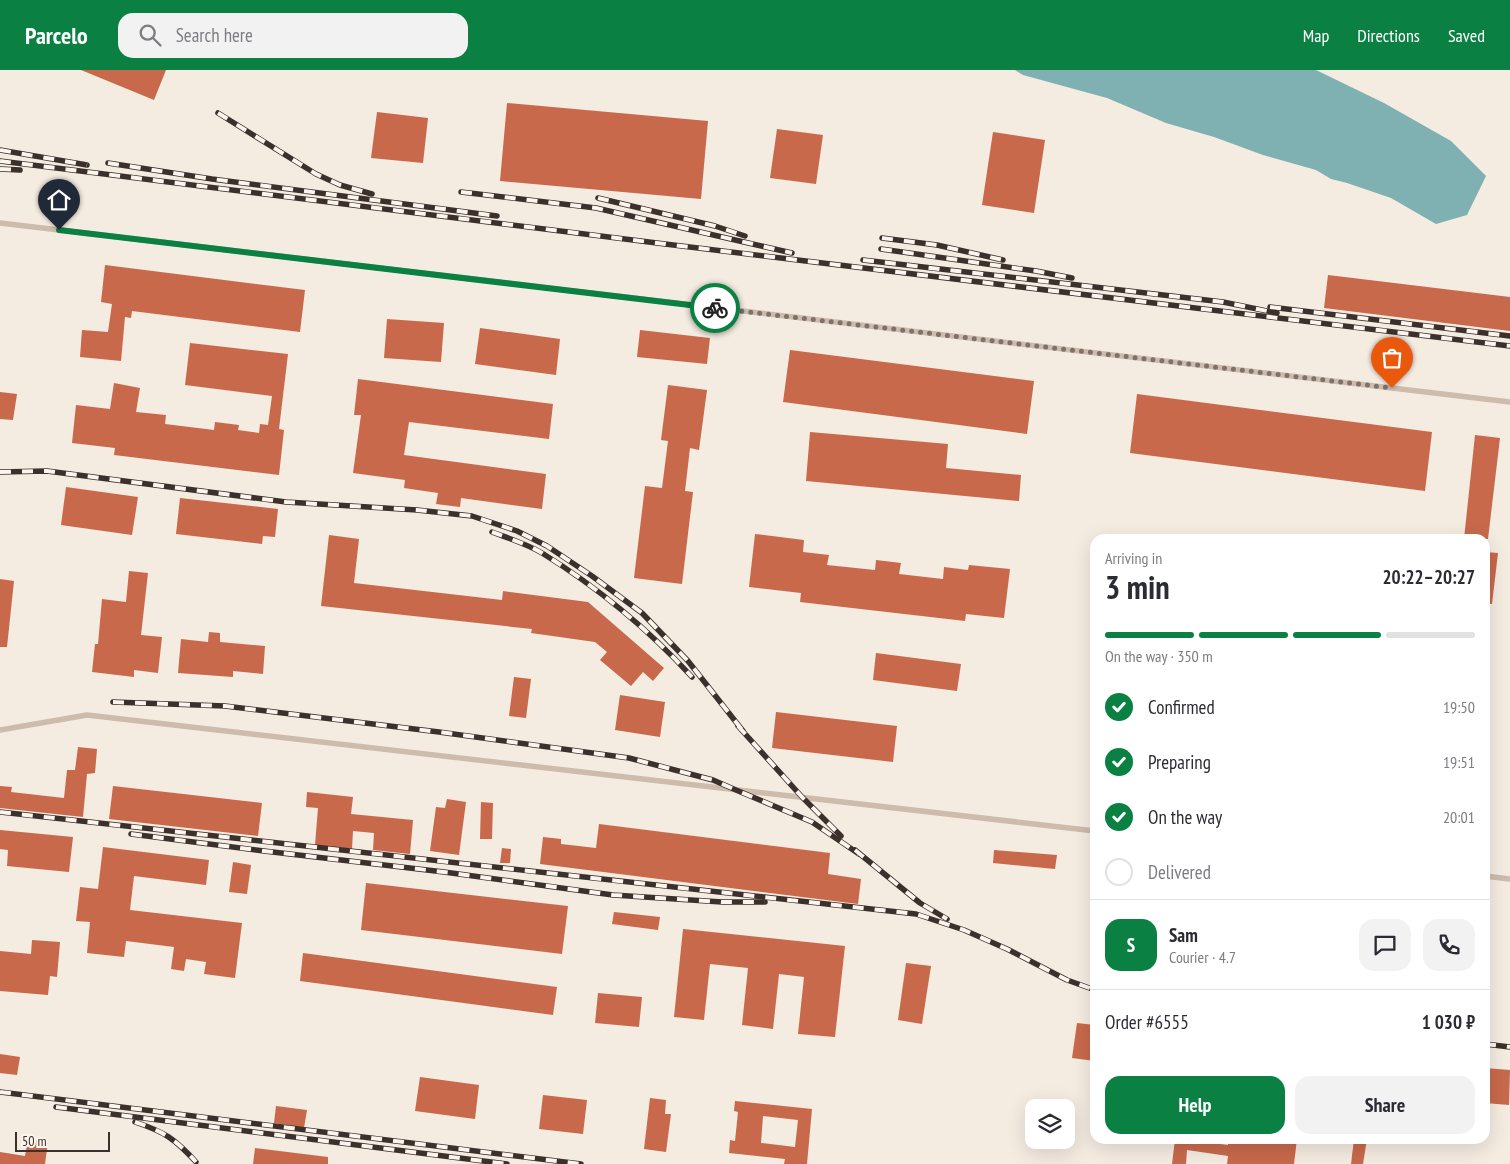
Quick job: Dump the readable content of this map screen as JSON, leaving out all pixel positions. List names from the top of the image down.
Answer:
{
  "scale_bar": "50 m",
  "page": {
    "header": "Parcelo",
    "search": "Search here",
    "nav": ["Map", "Directions", "Saved"],
    "heading": ["3 min", "Arriving in", "20:22–20:27"],
    "panel": [
      "Sam",
      "Courier · 4.7",
      "Order #6555",
      "1 030 ₽"
    ],
    "bar": "On the way · 350 m",
    "list": [
      ["Confirmed", "19:50"],
      ["Preparing", "19:51"],
      ["On the way", "20:01"],
      "Delivered"
    ],
    "round": "S",
    "buttons": ["Help", "Share"],
    "scale": "50 m"
  }
}
